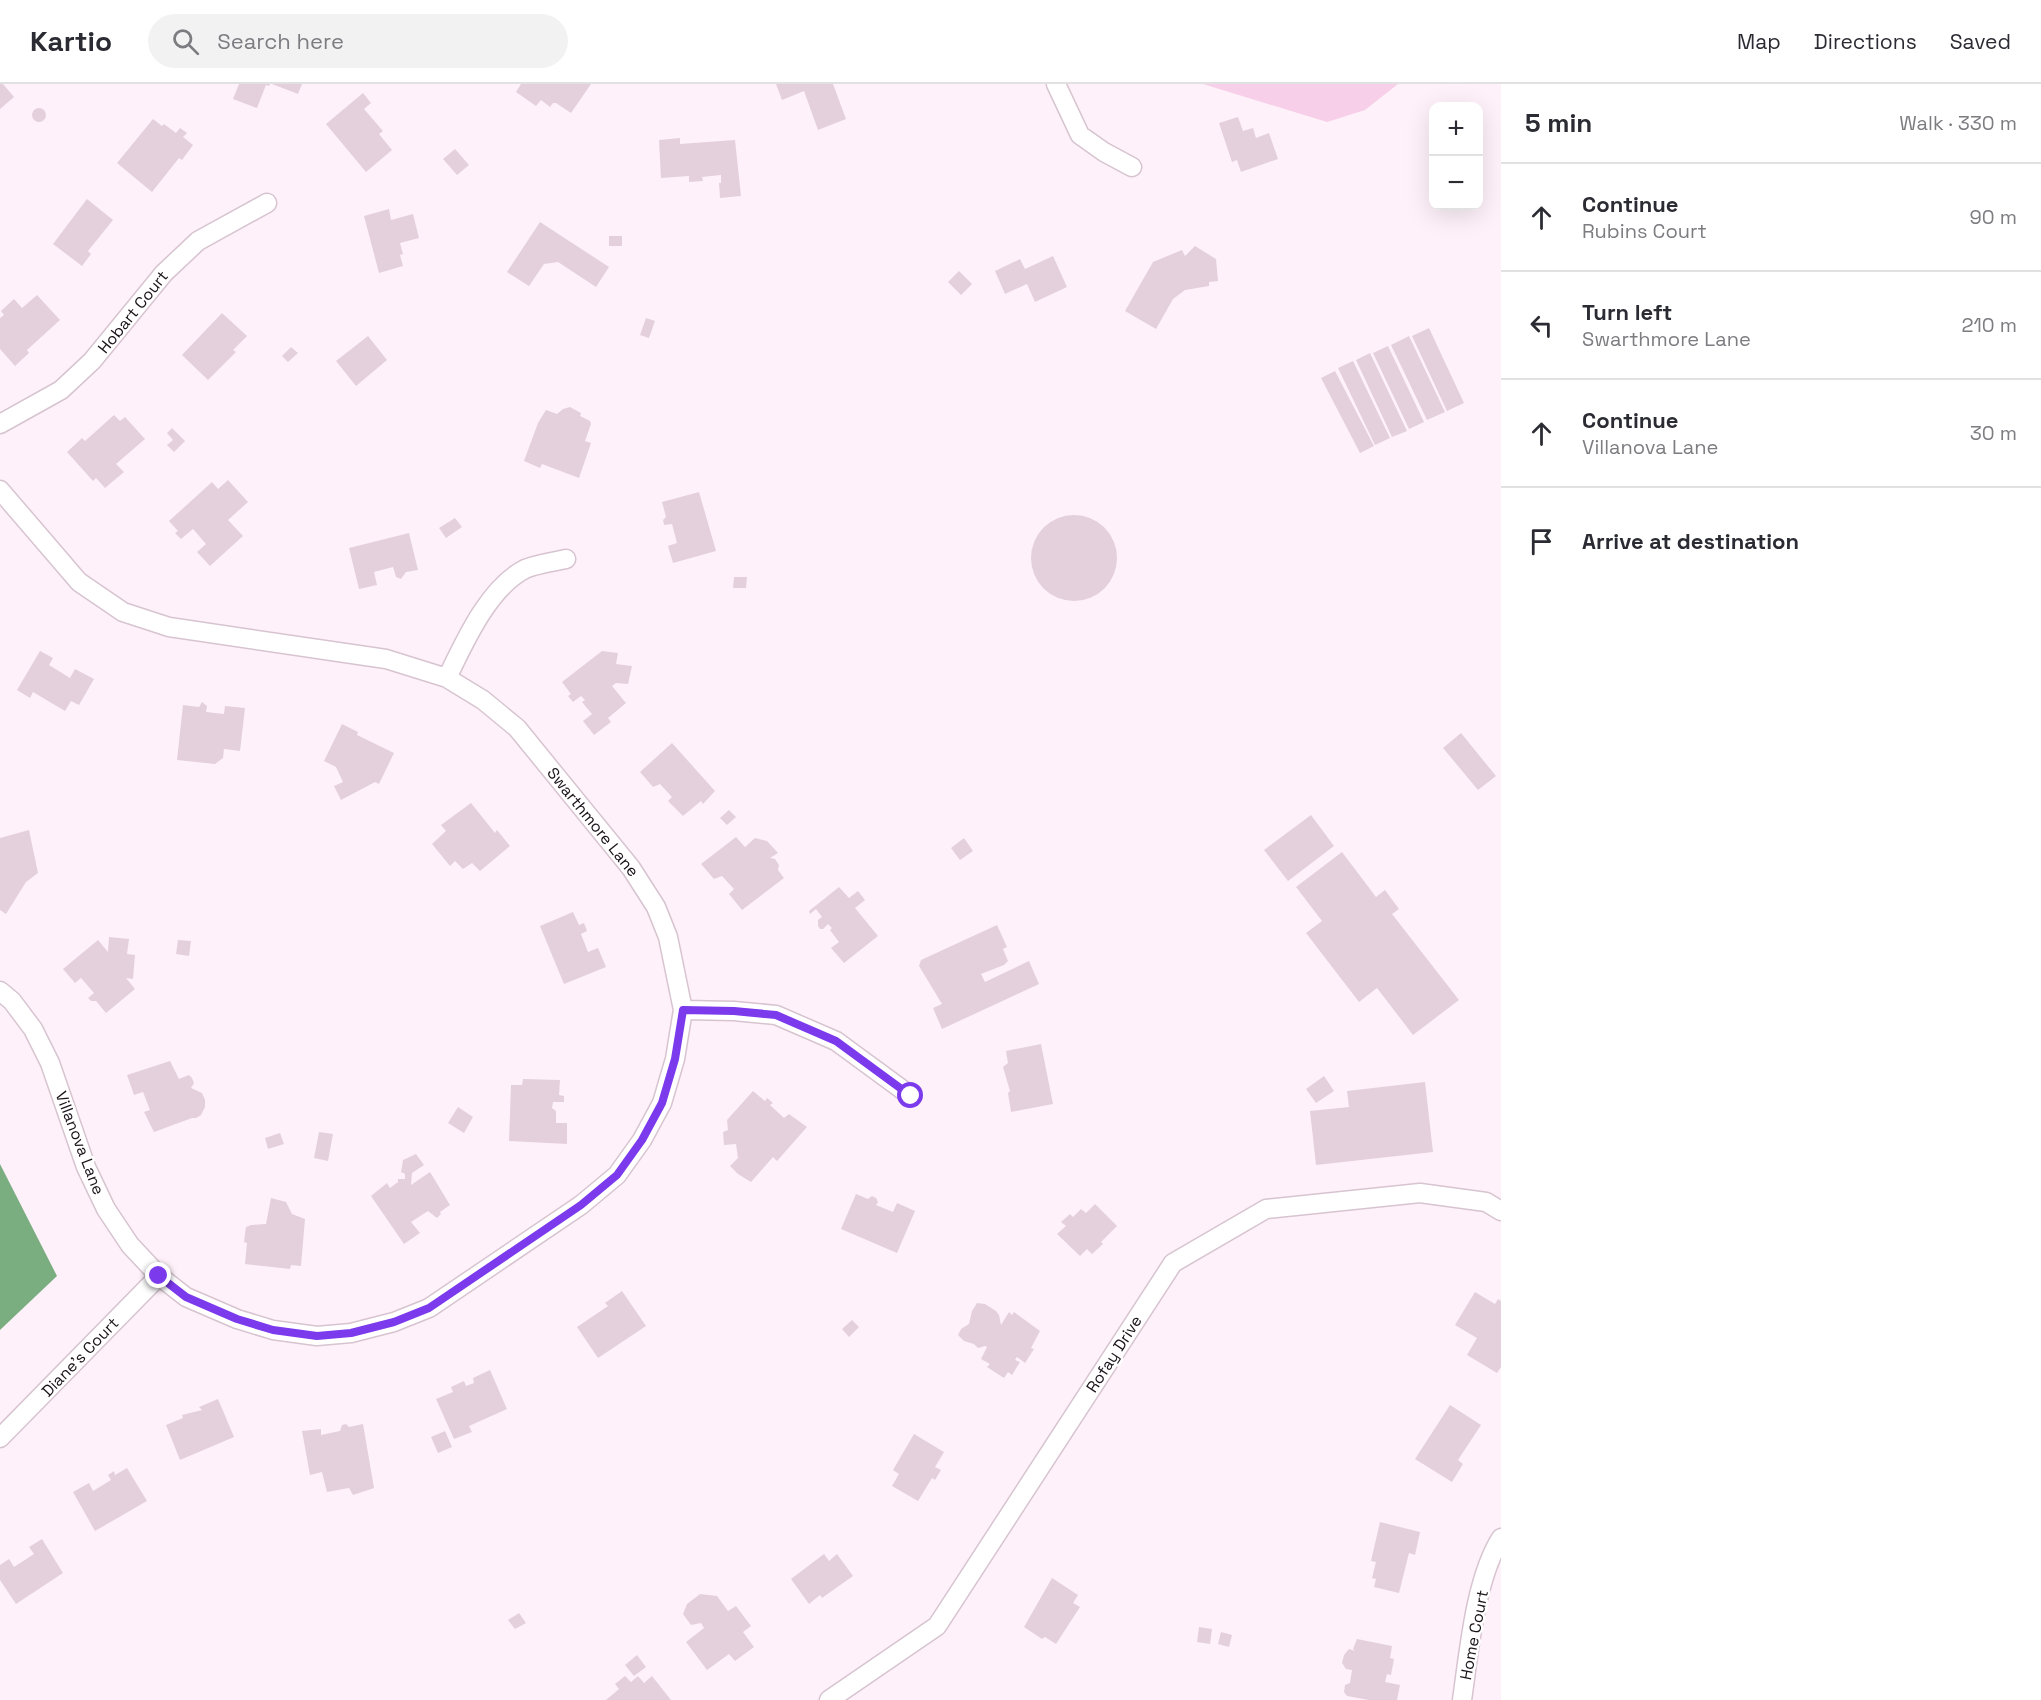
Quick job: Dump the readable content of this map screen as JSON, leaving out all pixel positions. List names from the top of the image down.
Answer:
{
  "streets": {
    "street": [
      "Hobart Court",
      "Swarthmore Lane",
      "Villanova Lane",
      "Rofay Drive",
      "Diane's Court",
      "Home Court"
    ]
  },
  "crossings": [
    ["Swarthmore Lane", "Villanova Lane"],
    ["Villanova Lane", "Diane's Court"]
  ],
  "page": {
    "header": "Kartio",
    "search": "Search here",
    "nav": ["Map", "Directions", "Saved"],
    "heading": ["5 min", "Walk · 330 m"],
    "map_buttons": ["+", "−"],
    "list": [
      ["Continue", "Rubins Court", "90 m"],
      ["Turn left", "Swarthmore Lane", "210 m"],
      ["Continue", "Villanova Lane", "30 m"],
      "Arrive at destination"
    ]
  }
}
